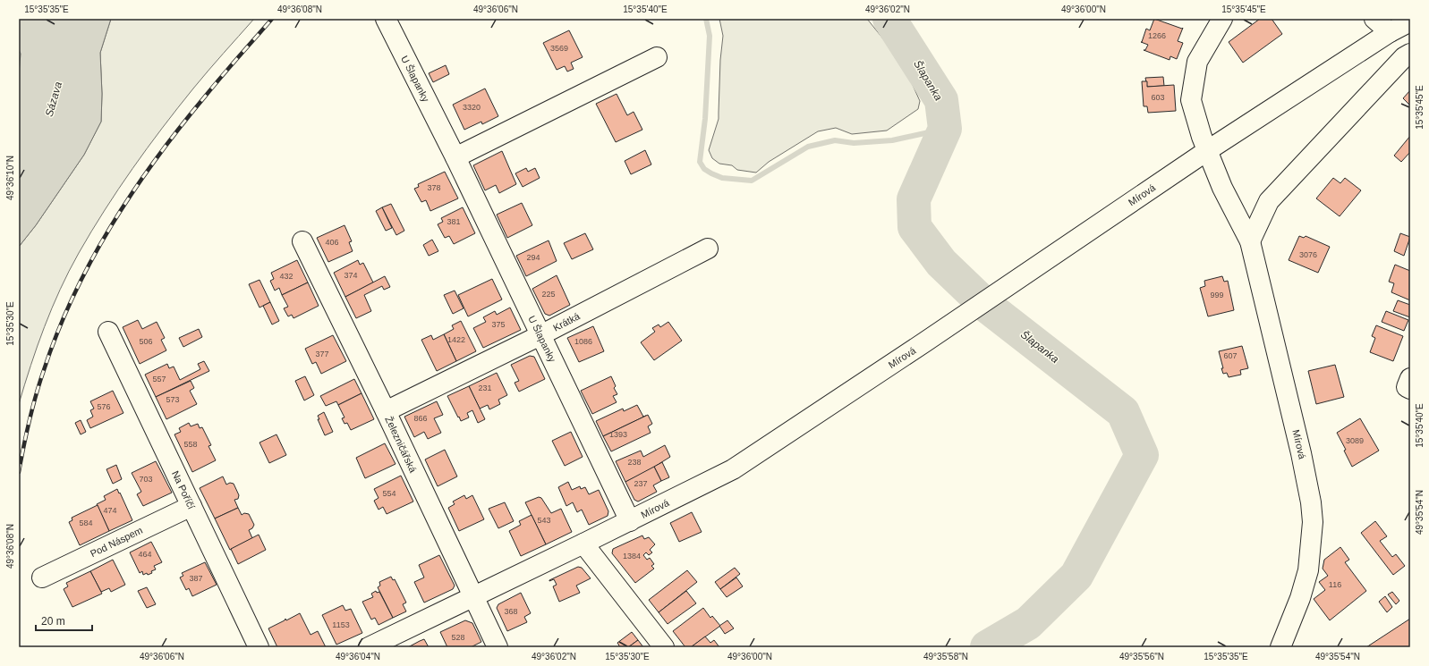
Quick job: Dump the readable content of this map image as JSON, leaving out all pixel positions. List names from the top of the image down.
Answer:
{
  "streets": {
    "street": [
      "U Šlapanky",
      "Mírová",
      "Krátká",
      "Železničářská",
      "Na Poříčí",
      "Pod Náspem"
    ]
  },
  "crossings": [
    ["U Šlapanky", "Mírová"],
    ["U Šlapanky", "Krátká"],
    ["Mírová", "Železničářská"],
    ["Krátká", "Železničářská"],
    ["Na Poříčí", "Pod Náspem"]
  ],
  "water": ["Šlapanka", "Sázava"],
  "house_numbers": [
    "1266",
    "3569",
    "603",
    "3320",
    "378",
    "381",
    "406",
    "3076",
    "294",
    "374",
    "432",
    "225",
    "999",
    "375",
    "1422",
    "506",
    "1086",
    "377",
    "607",
    "557",
    "231",
    "573",
    "576",
    "866",
    "1393",
    "3089",
    "558",
    "238",
    "703",
    "237",
    "554",
    "474",
    "543",
    "584",
    "464",
    "1384",
    "387",
    "116",
    "368",
    "1153",
    "528"
  ],
  "scale_bar": "20 m",
  "coordinates": [
    "15°35'35\"E",
    "49°36'08\"N",
    "49°36'06\"N",
    "15°35'40\"E",
    "49°36'02\"N",
    "49°36'00\"N",
    "15°35'45\"E",
    "49°36'10\"N",
    "15°35'30\"E",
    "49°35'54\"N",
    "49°36'04\"N",
    "49°35'58\"N",
    "49°35'56\"N"
  ]
}
